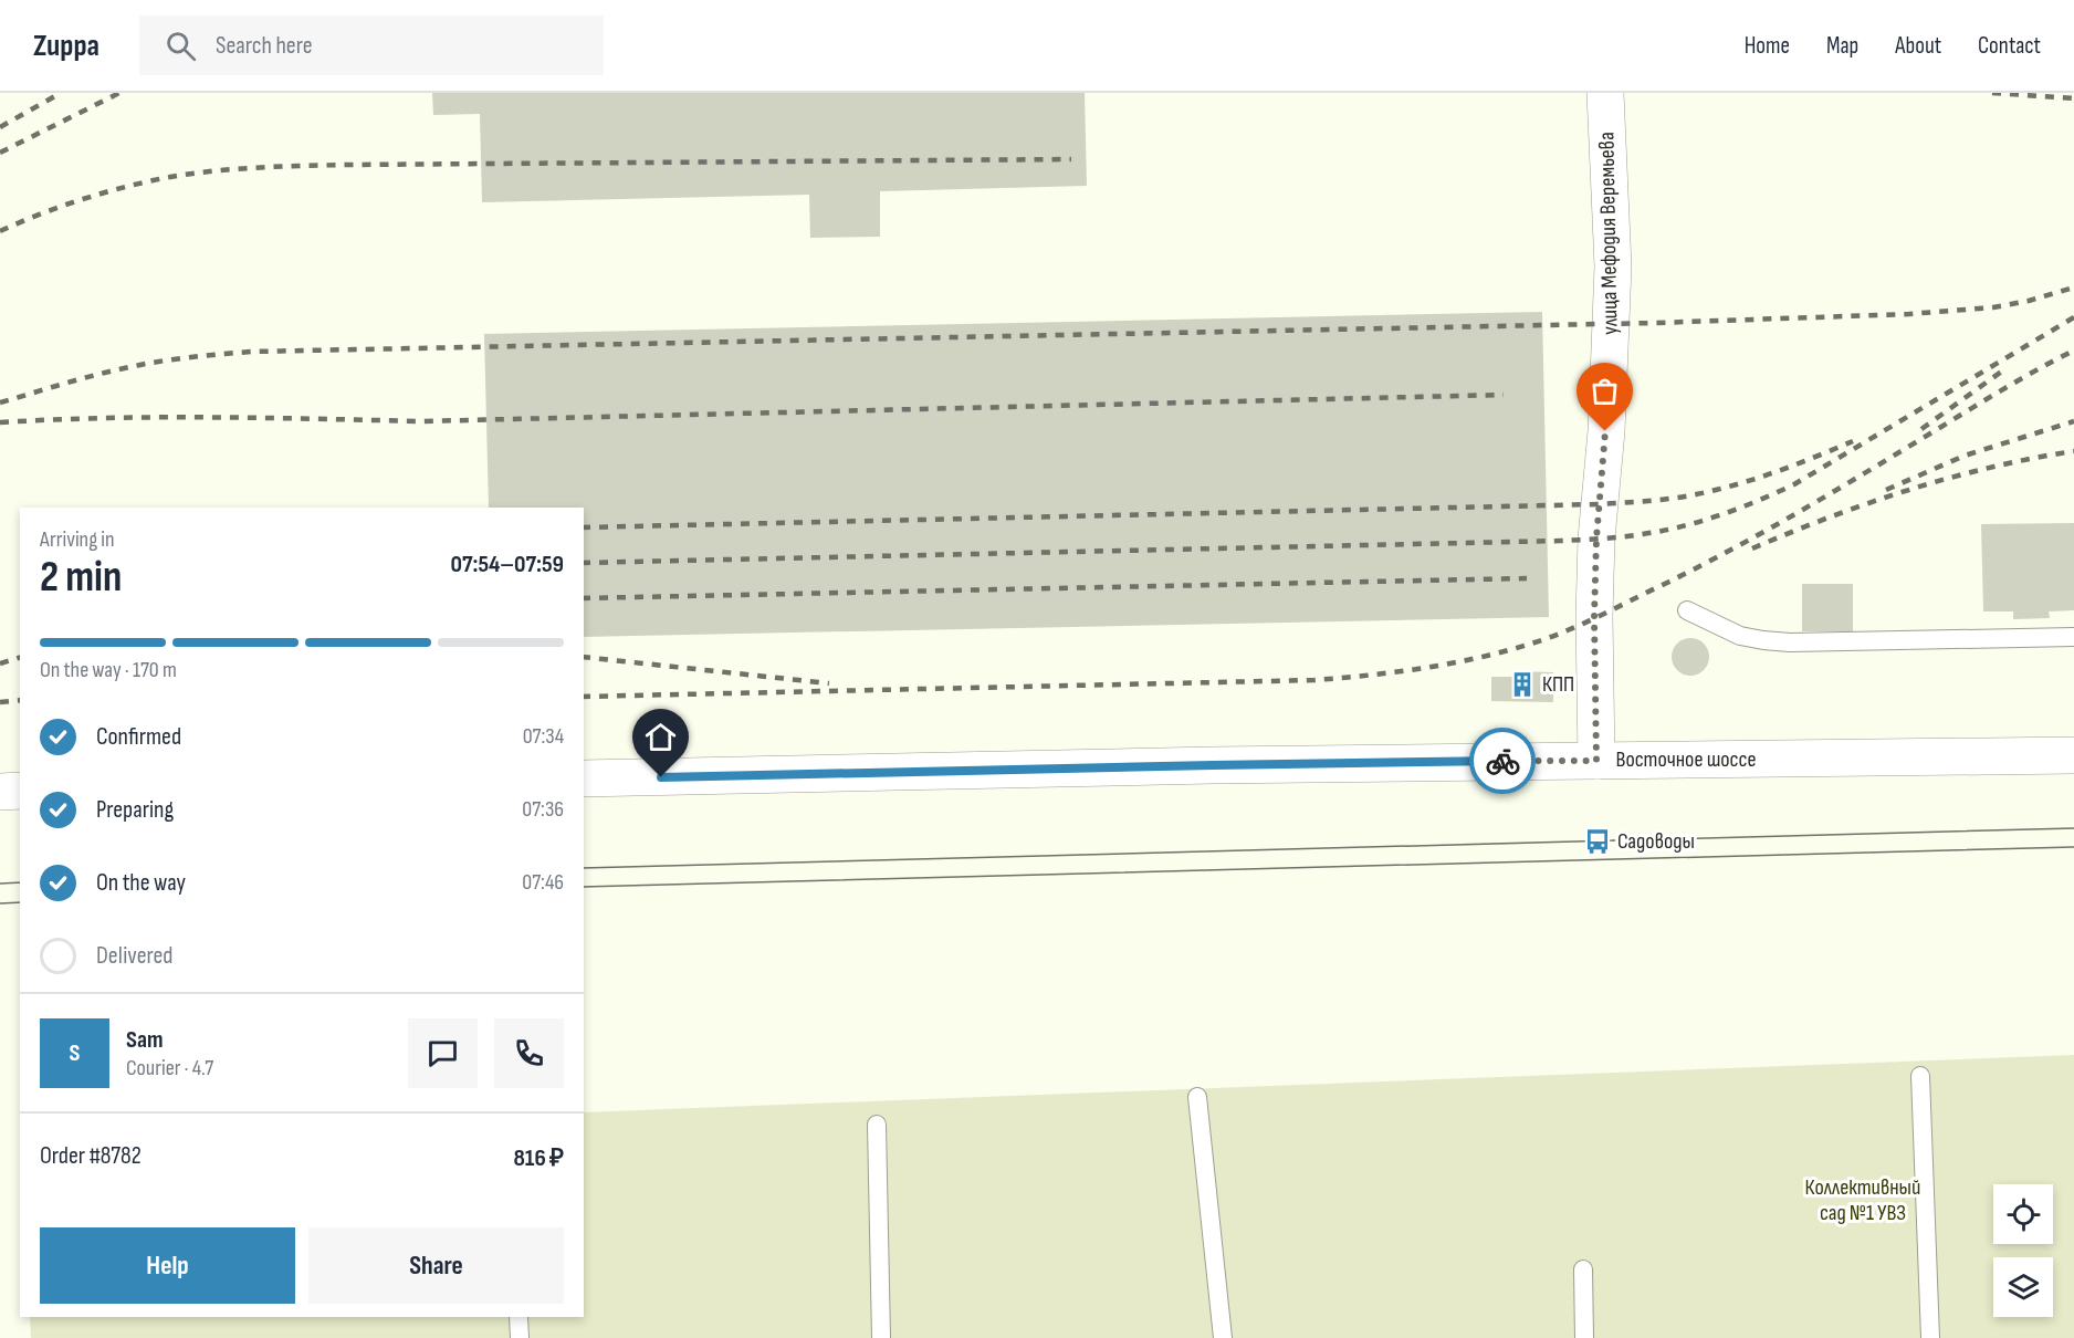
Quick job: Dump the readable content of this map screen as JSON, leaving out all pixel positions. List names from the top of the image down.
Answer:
{
  "streets": {
    "main road": ["улица Мефодия Веремьева", "Восточное шоссе"]
  },
  "crossings": [
    ["улица Мефодия Веремьева", "Восточное шоссе"]
  ],
  "parks": ["Коллективный сад №1 УВЗ"],
  "places": {
    "building": ["КПП"],
    "bus stop": ["Садоводы"]
  },
  "page": {
    "header": "Zuppa",
    "search": "Search here",
    "nav": [
      "Home",
      "Map",
      "About",
      "Contact"
    ],
    "heading": ["2 min", "Arriving in", "07:54–07:59"],
    "panel": [
      "Sam",
      "Courier · 4.7",
      "Order #8782",
      "816 ₽"
    ],
    "bar": "On the way · 170 m",
    "list": [
      ["Confirmed", "07:34"],
      ["Preparing", "07:36"],
      ["On the way", "07:46"],
      "Delivered"
    ],
    "round": "S",
    "buttons": ["Help", "Share"]
  }
}
